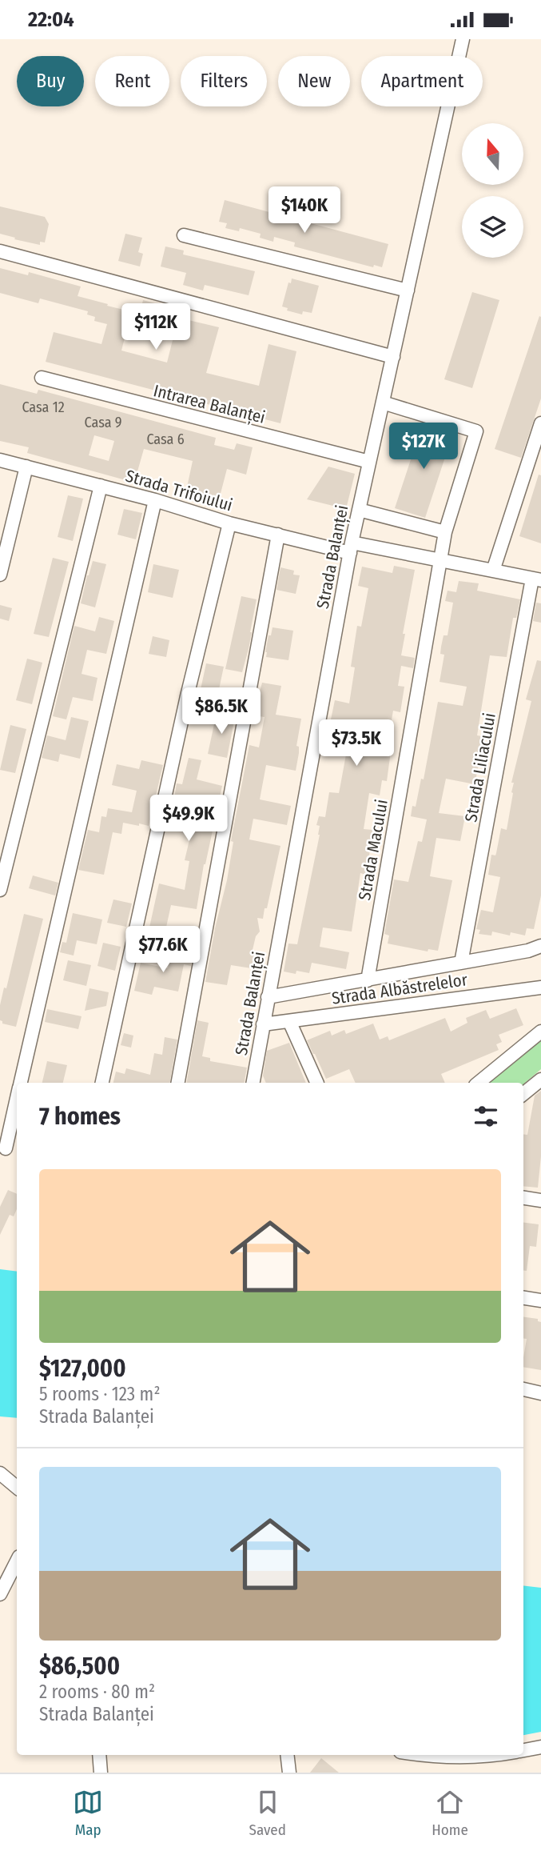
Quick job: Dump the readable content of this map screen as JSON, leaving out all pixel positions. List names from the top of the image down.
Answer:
{
  "streets": {
    "street": [
      "Intrarea Balanței",
      "Strada Trifoiului",
      "Strada Balanței",
      "Strada Liliacului",
      "Strada Macului",
      "Strada Albăstrelelor"
    ]
  },
  "crossings": [
    ["Intrarea Balanței", "Strada Balanței"],
    ["Strada Trifoiului", "Strada Balanței"],
    ["Strada Trifoiului", "Strada Liliacului"],
    ["Strada Trifoiului", "Strada Macului"],
    ["Strada Balanței", "Strada Macului"],
    ["Strada Balanței", "Strada Albăstrelelor"],
    ["Strada Liliacului", "Strada Albăstrelelor"],
    ["Strada Macului", "Strada Albăstrelelor"]
  ],
  "house_numbers": ["Casa 12", "Casa 9", "Casa 6"],
  "north": "top",
  "page": {
    "status": "22:04",
    "chip": [
      "Buy",
      "Rent",
      "Filters",
      "New",
      "Apartment"
    ],
    "price": [
      "$140K",
      "$112K",
      "$127K",
      "$86.5K",
      "$73.5K",
      "$49.9K",
      "$77.6K"
    ],
    "heading": "7 homes",
    "list": [
      {
        "name": "$127,000",
        "note": "5 rooms · 123 m² · Strada Balanței"
      },
      {
        "name": "$86,500",
        "note": "2 rooms · 80 m² · Strada Balanței"
      }
    ],
    "tabs": ["Map", "Saved", "Home"]
  }
}
